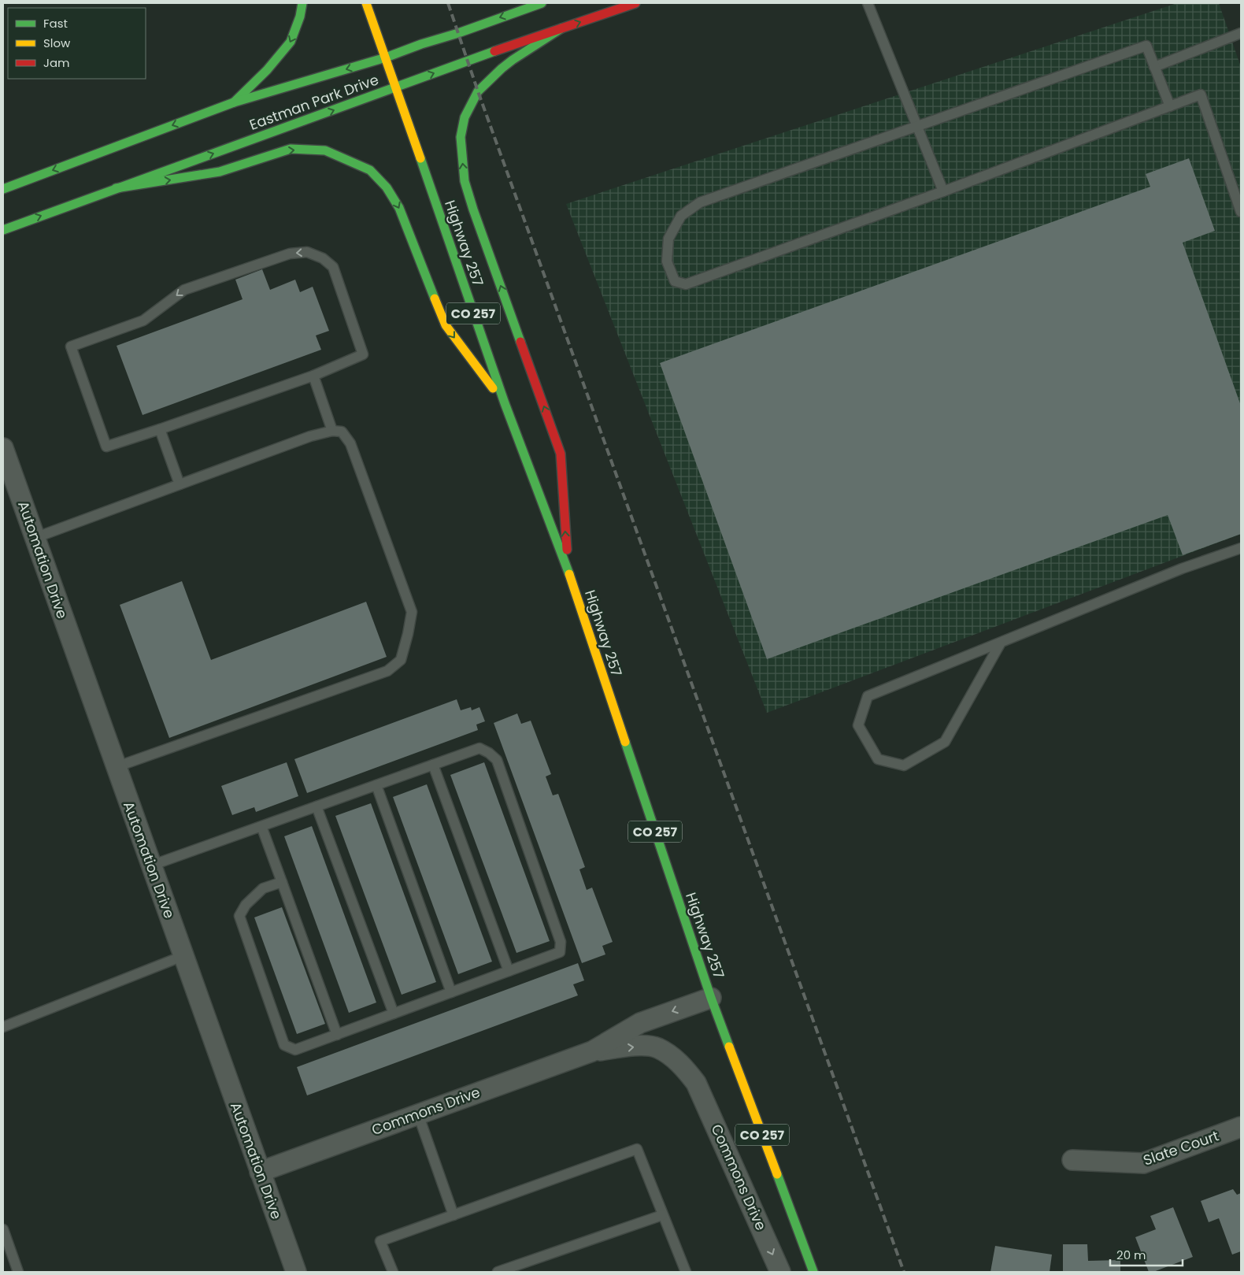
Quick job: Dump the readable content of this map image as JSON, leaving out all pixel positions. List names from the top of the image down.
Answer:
{
  "streets": {
    "main road": ["Eastman Park Drive", "Highway 257", "CO 257"],
    "street": ["Automation Drive", "Commons Drive", "Slate Court"]
  },
  "crossings": [
    ["Eastman Park Drive", "Highway 257"],
    ["Highway 257", "Commons Drive"],
    ["Automation Drive", "Commons Drive"]
  ],
  "legend": ["Fast", "Slow", "Jam"],
  "scale_bar": "20 m"
}
